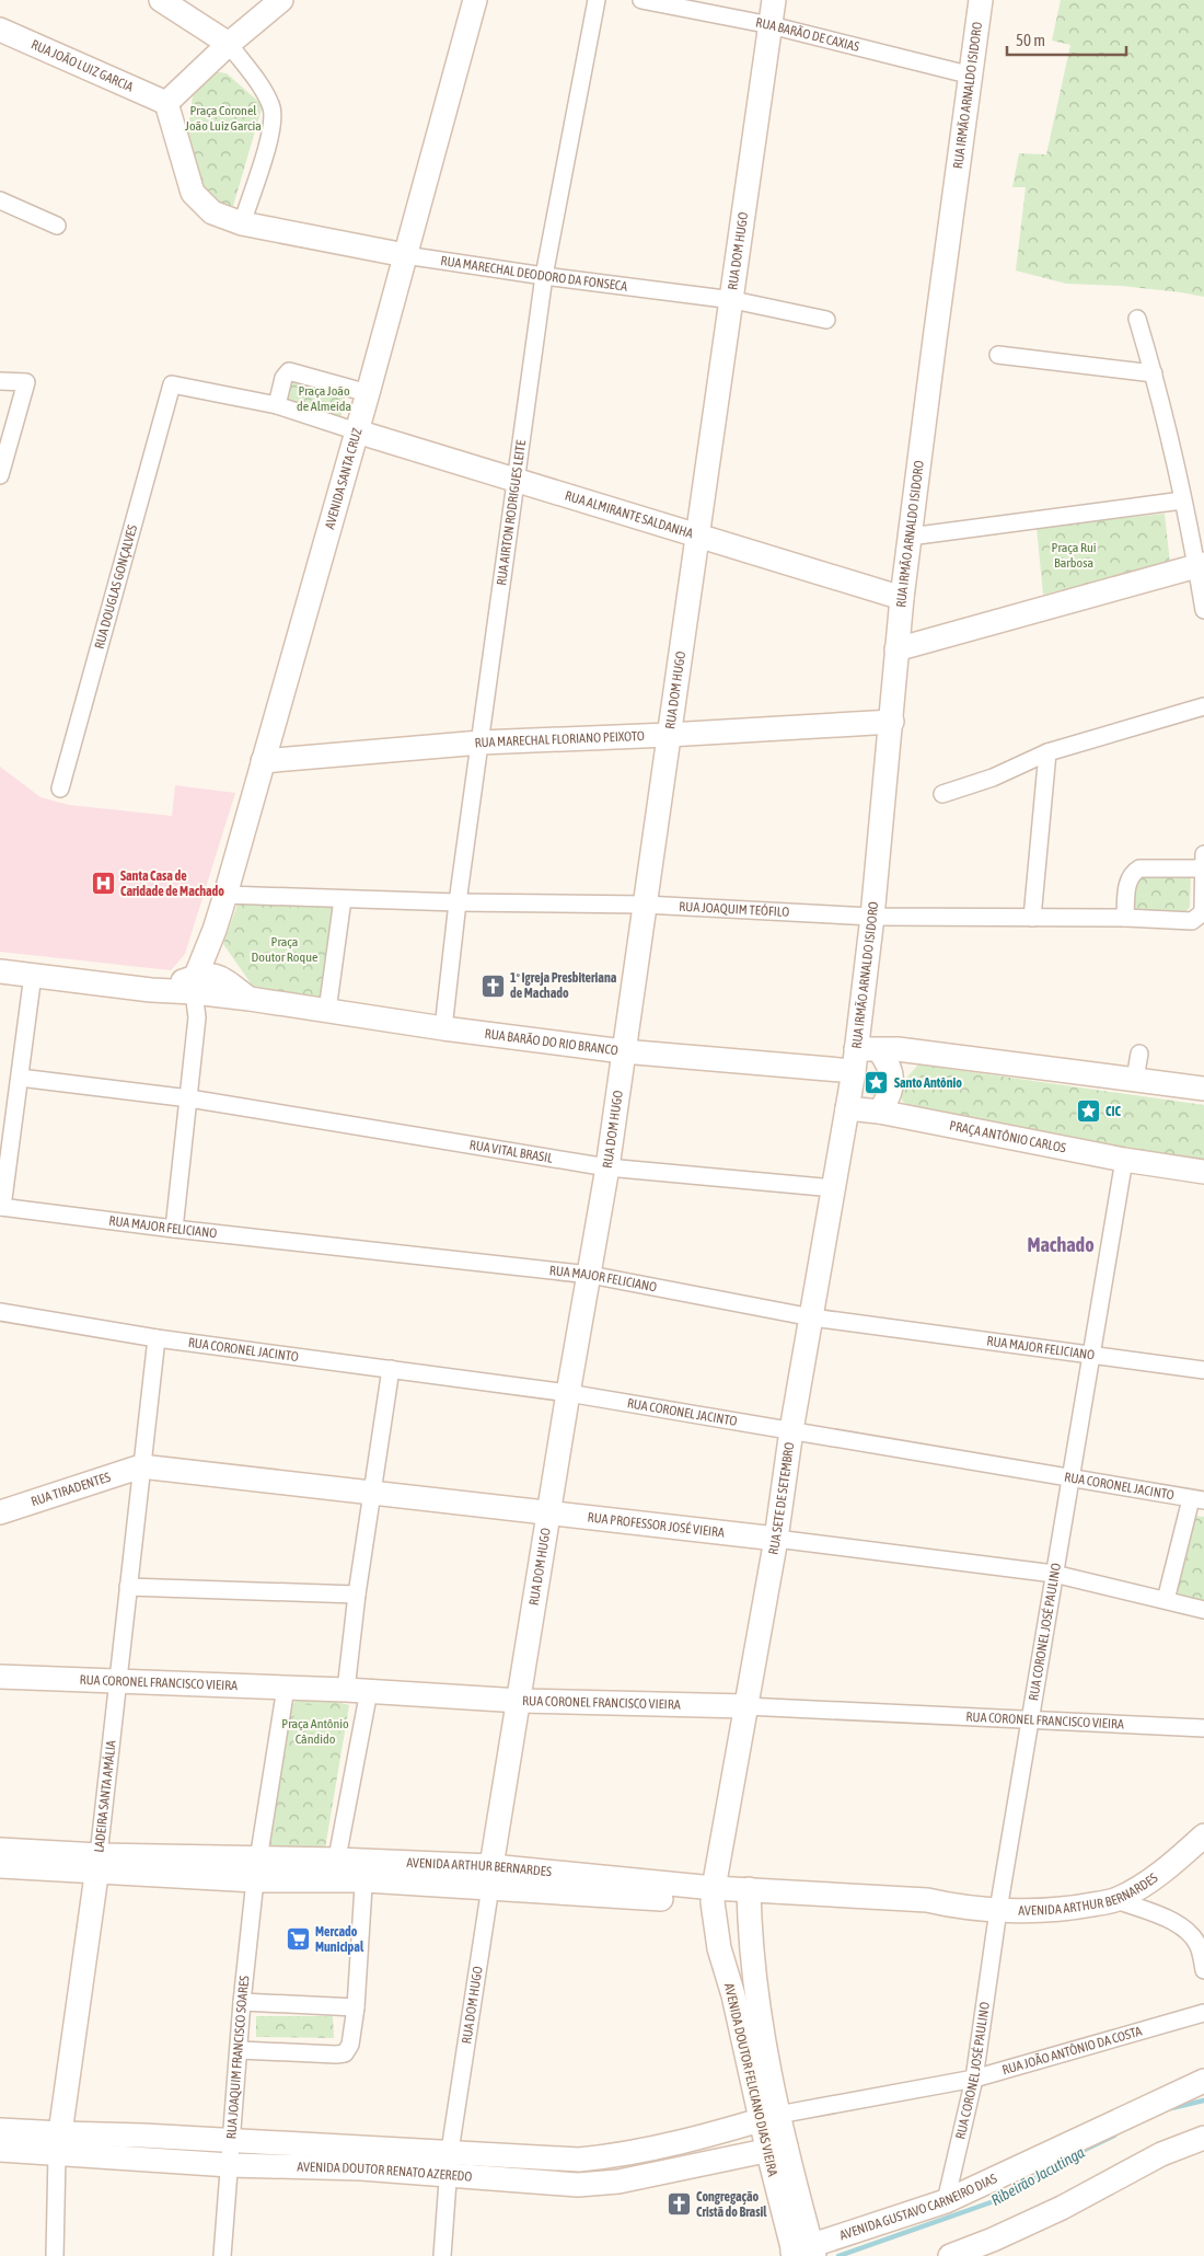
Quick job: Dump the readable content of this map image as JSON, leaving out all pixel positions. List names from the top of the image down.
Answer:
{
  "streets": {
    "street": [
      "RUA BARÃO DE CAXIAS",
      "RUA JOÃO LUIZ GARCIA",
      "RUA IRMÃO ARNALDO ISIDORO",
      "RUA DOM HUGO",
      "RUA MARECHAL DEODORO DA FONSECA",
      "AVENIDA SANTA CRUZ",
      "RUA AIRTON RODRIGUES LEITE",
      "RUA ALMIRANTE SALDANHA",
      "RUA DOUGLAS GONÇALVES",
      "RUA MARECHAL FLORIANO PEIXOTO",
      "RUA JOAQUIM TEÓFILO",
      "RUA BARÃO DO RIO BRANCO",
      "PRAÇA ANTÔNIO CARLOS",
      "RUA VITAL BRASIL",
      "RUA MAJOR FELICIANO",
      "RUA CORONEL JACINTO",
      "RUA TIRADENTES",
      "RUA SETE DE SETEMBRO",
      "RUA PROFESSOR JOSÉ VIEIRA",
      "RUA CORONEL JOSÉ PAULINO",
      "RUA CORONEL FRANCISCO VIEIRA",
      "LADEIRA SANTA AMÁLIA",
      "AVENIDA ARTHUR BERNARDES",
      "RUA JOÃO ANTÔNIO DA COSTA",
      "RUA JOAQUIM FRANCISCO SOARES",
      "AVENIDA DOUTOR FELICIANO DIAS VIEIRA",
      "AVENIDA DOUTOR RENATO AZEREDO",
      "AVENIDA GUSTAVO CARNEIRO DIAS"
    ]
  },
  "crossings": [
    ["RUA BARÃO DE CAXIAS", "RUA IRMÃO ARNALDO ISIDORO"],
    ["RUA BARÃO DE CAXIAS", "RUA DOM HUGO"],
    ["RUA IRMÃO ARNALDO ISIDORO", "RUA ALMIRANTE SALDANHA"],
    ["RUA IRMÃO ARNALDO ISIDORO", "RUA MARECHAL FLORIANO PEIXOTO"],
    ["RUA IRMÃO ARNALDO ISIDORO", "RUA JOAQUIM TEÓFILO"],
    ["RUA IRMÃO ARNALDO ISIDORO", "RUA BARÃO DO RIO BRANCO"],
    ["RUA DOM HUGO", "RUA MARECHAL DEODORO DA FONSECA"],
    ["RUA DOM HUGO", "RUA ALMIRANTE SALDANHA"],
    ["RUA DOM HUGO", "RUA MARECHAL FLORIANO PEIXOTO"],
    ["RUA DOM HUGO", "RUA JOAQUIM TEÓFILO"],
    ["RUA DOM HUGO", "RUA BARÃO DO RIO BRANCO"],
    ["RUA DOM HUGO", "RUA VITAL BRASIL"],
    ["RUA DOM HUGO", "RUA MAJOR FELICIANO"],
    ["RUA DOM HUGO", "RUA CORONEL JACINTO"],
    ["RUA DOM HUGO", "RUA PROFESSOR JOSÉ VIEIRA"],
    ["RUA DOM HUGO", "RUA CORONEL FRANCISCO VIEIRA"],
    ["RUA DOM HUGO", "AVENIDA ARTHUR BERNARDES"],
    ["RUA DOM HUGO", "AVENIDA DOUTOR RENATO AZEREDO"],
    ["RUA MARECHAL DEODORO DA FONSECA", "AVENIDA SANTA CRUZ"],
    ["RUA MARECHAL DEODORO DA FONSECA", "RUA AIRTON RODRIGUES LEITE"],
    ["AVENIDA SANTA CRUZ", "RUA ALMIRANTE SALDANHA"],
    ["AVENIDA SANTA CRUZ", "RUA MARECHAL FLORIANO PEIXOTO"],
    ["RUA AIRTON RODRIGUES LEITE", "RUA ALMIRANTE SALDANHA"],
    ["RUA AIRTON RODRIGUES LEITE", "RUA MARECHAL FLORIANO PEIXOTO"],
    ["RUA AIRTON RODRIGUES LEITE", "RUA JOAQUIM TEÓFILO"],
    ["RUA AIRTON RODRIGUES LEITE", "RUA BARÃO DO RIO BRANCO"],
    ["PRAÇA ANTÔNIO CARLOS", "RUA SETE DE SETEMBRO"],
    ["PRAÇA ANTÔNIO CARLOS", "RUA CORONEL JOSÉ PAULINO"],
    ["RUA VITAL BRASIL", "RUA SETE DE SETEMBRO"],
    ["RUA MAJOR FELICIANO", "RUA SETE DE SETEMBRO"],
    ["RUA MAJOR FELICIANO", "RUA CORONEL JOSÉ PAULINO"],
    ["RUA CORONEL JACINTO", "RUA SETE DE SETEMBRO"],
    ["RUA CORONEL JACINTO", "RUA CORONEL JOSÉ PAULINO"],
    ["RUA CORONEL JACINTO", "LADEIRA SANTA AMÁLIA"],
    ["RUA TIRADENTES", "RUA PROFESSOR JOSÉ VIEIRA"],
    ["RUA TIRADENTES", "LADEIRA SANTA AMÁLIA"],
    ["RUA SETE DE SETEMBRO", "RUA PROFESSOR JOSÉ VIEIRA"],
    ["RUA SETE DE SETEMBRO", "RUA CORONEL FRANCISCO VIEIRA"],
    ["RUA SETE DE SETEMBRO", "AVENIDA ARTHUR BERNARDES"],
    ["RUA SETE DE SETEMBRO", "AVENIDA DOUTOR FELICIANO DIAS VIEIRA"],
    ["RUA PROFESSOR JOSÉ VIEIRA", "RUA CORONEL JOSÉ PAULINO"],
    ["RUA PROFESSOR JOSÉ VIEIRA", "LADEIRA SANTA AMÁLIA"],
    ["RUA CORONEL JOSÉ PAULINO", "RUA CORONEL FRANCISCO VIEIRA"],
    ["RUA CORONEL JOSÉ PAULINO", "AVENIDA ARTHUR BERNARDES"],
    ["RUA CORONEL JOSÉ PAULINO", "RUA JOÃO ANTÔNIO DA COSTA"],
    ["RUA CORONEL JOSÉ PAULINO", "AVENIDA GUSTAVO CARNEIRO DIAS"],
    ["RUA CORONEL FRANCISCO VIEIRA", "LADEIRA SANTA AMÁLIA"],
    ["LADEIRA SANTA AMÁLIA", "AVENIDA ARTHUR BERNARDES"],
    ["LADEIRA SANTA AMÁLIA", "AVENIDA DOUTOR RENATO AZEREDO"],
    ["AVENIDA ARTHUR BERNARDES", "RUA JOAQUIM FRANCISCO SOARES"],
    ["AVENIDA ARTHUR BERNARDES", "AVENIDA DOUTOR FELICIANO DIAS VIEIRA"],
    ["RUA JOÃO ANTÔNIO DA COSTA", "AVENIDA DOUTOR FELICIANO DIAS VIEIRA"],
    ["RUA JOÃO ANTÔNIO DA COSTA", "AVENIDA DOUTOR RENATO AZEREDO"],
    ["RUA JOAQUIM FRANCISCO SOARES", "AVENIDA DOUTOR RENATO AZEREDO"],
    ["AVENIDA DOUTOR FELICIANO DIAS VIEIRA", "AVENIDA DOUTOR RENATO AZEREDO"],
    ["AVENIDA DOUTOR FELICIANO DIAS VIEIRA", "AVENIDA GUSTAVO CARNEIRO DIAS"]
  ],
  "districts": ["Machado"],
  "water": ["Ribeirão Jacutinga"],
  "parks": [
    "Praça Coronel João Luiz Garcia",
    "Praça João de Almeida",
    "Praça Rui Barbosa",
    "Praça Doutor Roque",
    "Praça Antônio Cândido"
  ],
  "places": {
    "hospital": ["Santa Casa de Caridade de Machado"],
    "church": ["1º Igreja Presbiteriana de Machado", "Congregação Cristã do Brasil"],
    "place": ["Santo Antônio", "CIC"],
    "supermarket": ["Mercado Municipal"]
  },
  "scale_bar": "50 m"
}
